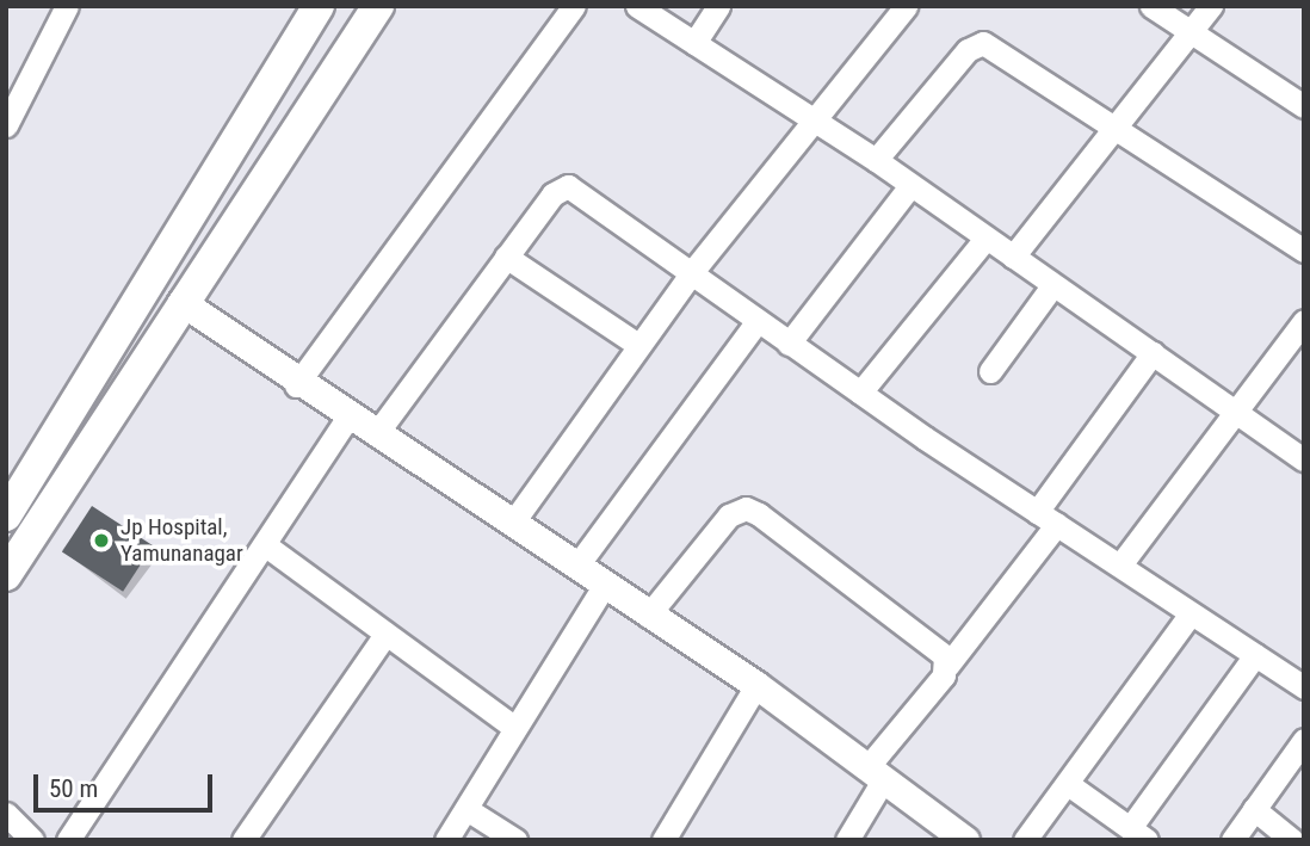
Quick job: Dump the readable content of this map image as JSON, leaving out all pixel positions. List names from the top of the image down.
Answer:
{
  "places": ["Jp Hospital, Yamunanagar"],
  "scale_bar": "50 m"
}
